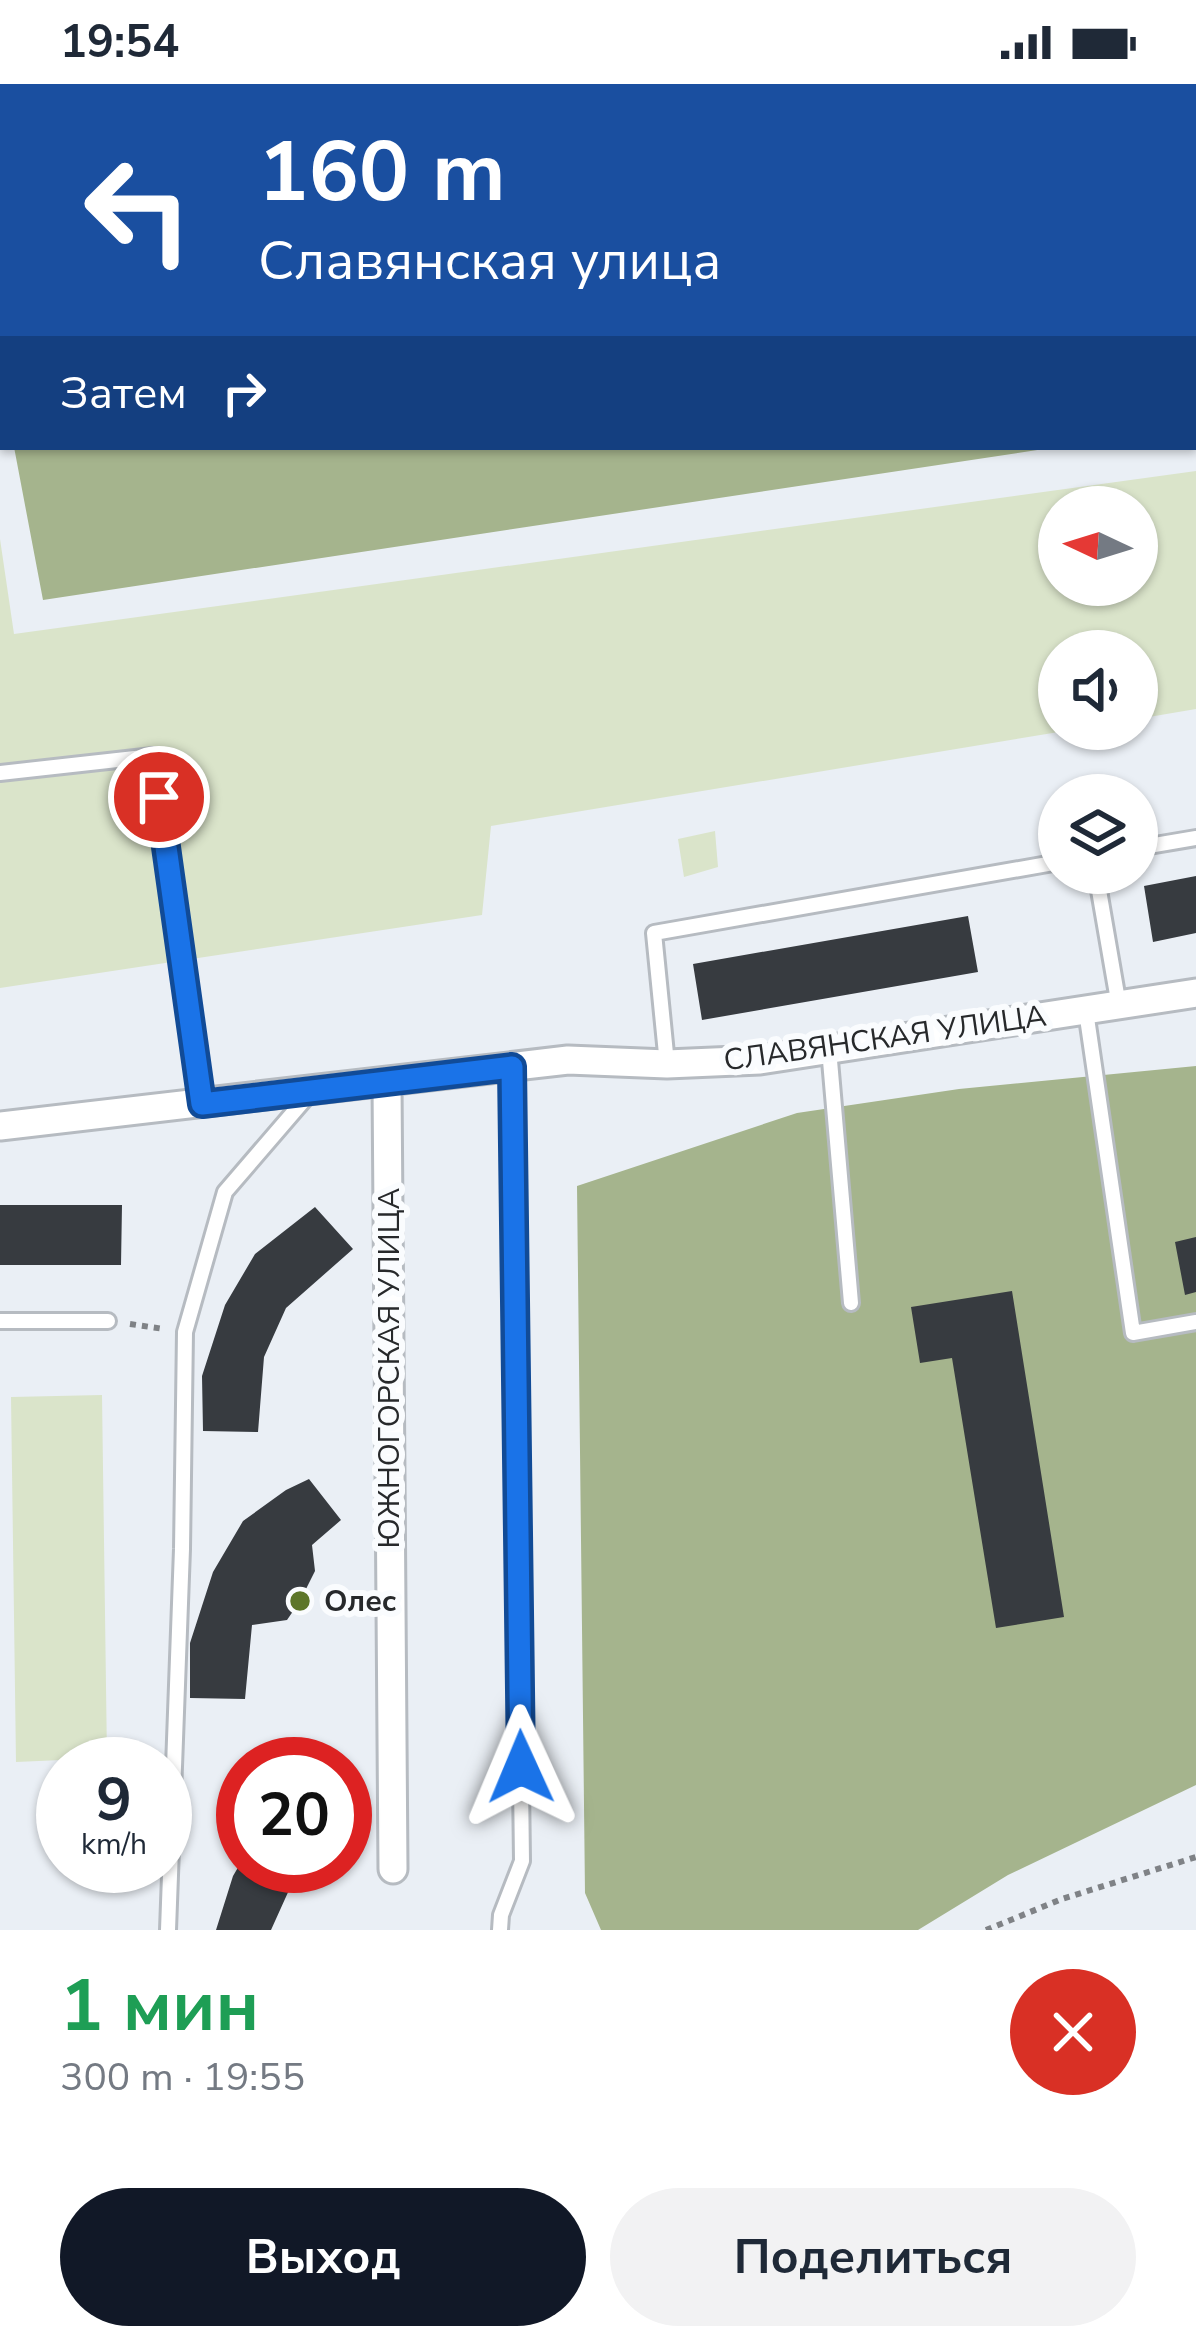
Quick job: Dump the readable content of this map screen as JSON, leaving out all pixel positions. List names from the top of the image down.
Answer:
{
  "streets": {
    "street": ["СЛАВЯНСКАЯ УЛИЦА", "ЮЖНОГОРСКАЯ УЛИЦА"]
  },
  "crossings": [
    ["СЛАВЯНСКАЯ УЛИЦА", "ЮЖНОГОРСКАЯ УЛИЦА"]
  ],
  "places": ["Олес"],
  "north": "left",
  "page": {
    "status": "19:54",
    "turn": ["160 m", "Славянская улица"],
    "then": "Затем",
    "speed": "9 km/h",
    "limit": "20",
    "heading": ["1 мин", "300 m · 19:55"],
    "buttons": ["Выход", "Поделиться"]
  }
}
